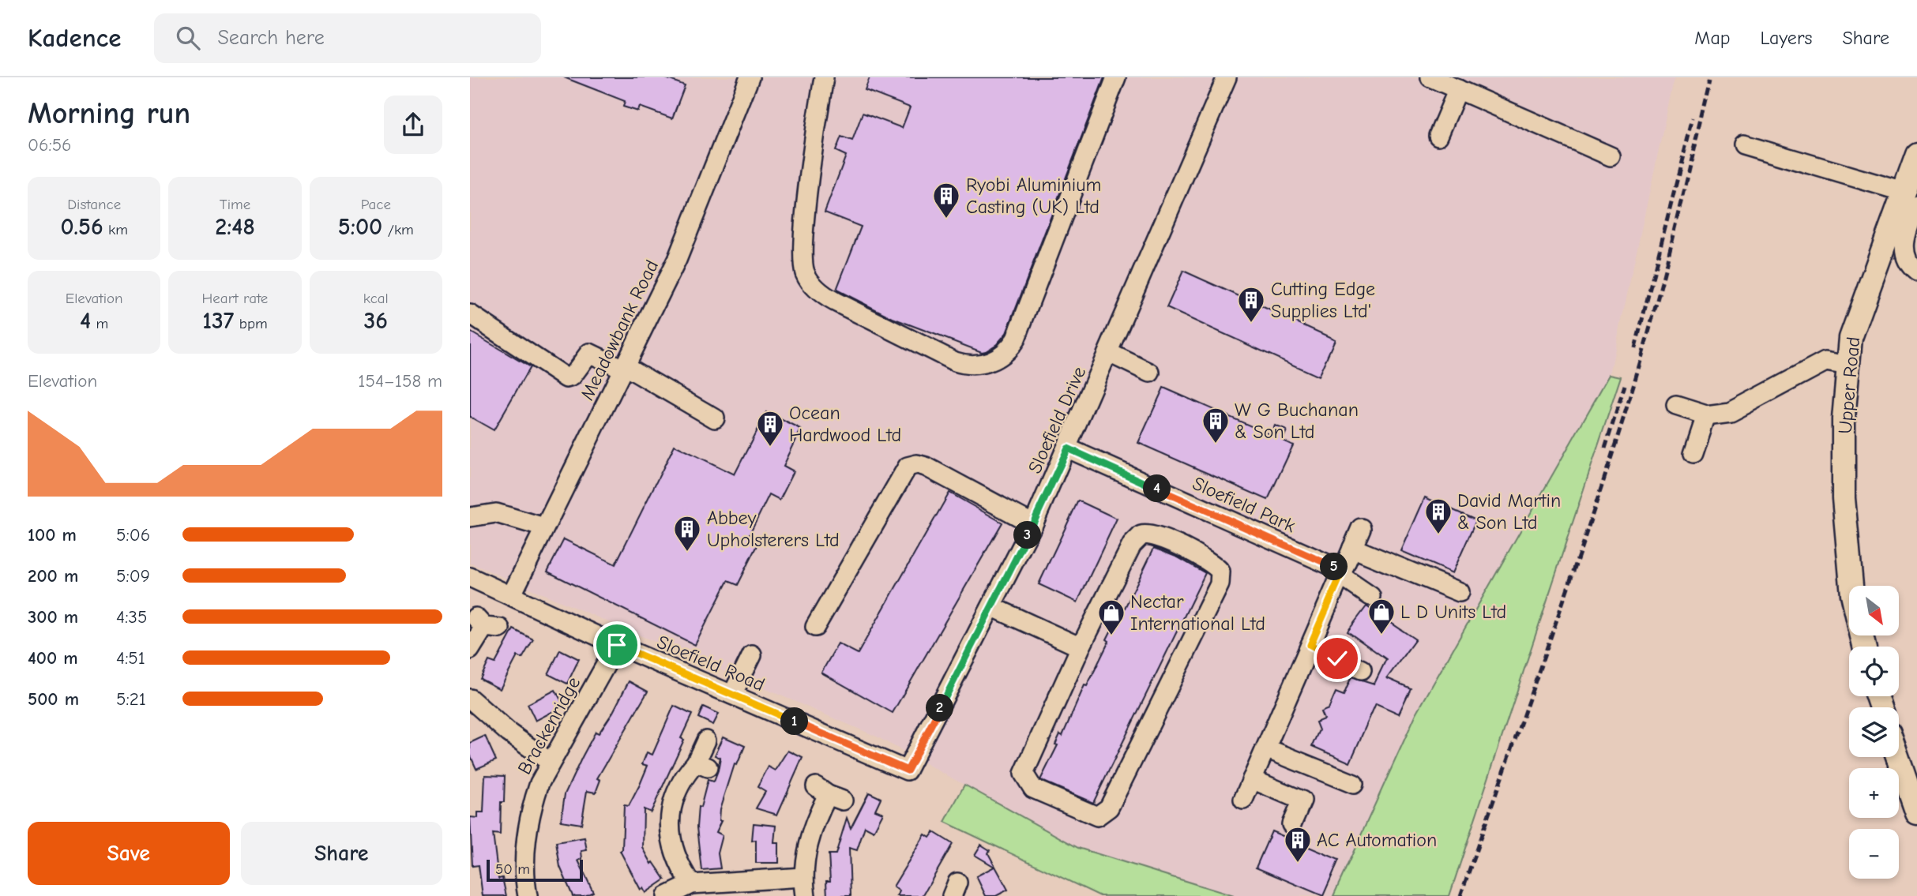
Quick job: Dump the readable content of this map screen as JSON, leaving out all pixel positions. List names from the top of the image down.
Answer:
{
  "streets": {
    "main road": ["Upper Road"],
    "street": [
      "Meadowbank Road",
      "Sloefield Drive",
      "Sloefield Park",
      "Sloefield Road",
      "Brackenridge"
    ]
  },
  "crossings": [
    ["Meadowbank Road", "Sloefield Road"],
    ["Sloefield Drive", "Sloefield Park"],
    ["Sloefield Drive", "Sloefield Road"],
    ["Sloefield Road", "Brackenridge"]
  ],
  "places": {
    "building": [
      "Ryobi Aluminium Casting (UK) Ltd",
      "Cutting Edge Supplies Ltd'",
      "W G Buchanan & Son Ltd",
      "Ocean Hardwood Ltd",
      "David Martin & Son Ltd",
      "Abbey Upholsterers Ltd",
      "AC Automation"
    ],
    "shop": ["L D Units Ltd", "Nectar International Ltd"]
  },
  "scale_bar": "50 m",
  "north": "bottom right",
  "page": {
    "header": "Kadence",
    "search": "Search here",
    "nav": ["Map", "Layers", "Share"],
    "heading": ["Morning run", "06:56"],
    "stats": [
      ["Distance", "0.56 km"],
      ["Time", "2:48"],
      ["Pace", "5:00 /km"],
      ["Elevation", "4 m"],
      ["Heart rate", "137 bpm"],
      ["kcal", "36"]
    ],
    "chart": ["Elevation", "154–158 m"],
    "pins": [
      "4",
      "3",
      "5",
      "2",
      "1"
    ],
    "list": [
      {
        "name": "100 m",
        "note": "5:06"
      },
      {
        "name": "200 m",
        "note": "5:09"
      },
      {
        "name": "300 m",
        "note": "4:35"
      },
      {
        "name": "400 m",
        "note": "4:51"
      },
      {
        "name": "500 m",
        "note": "5:21"
      }
    ],
    "map_buttons": ["+", "−"],
    "buttons": ["Save", "Share"],
    "scale": "50 m"
  }
}
